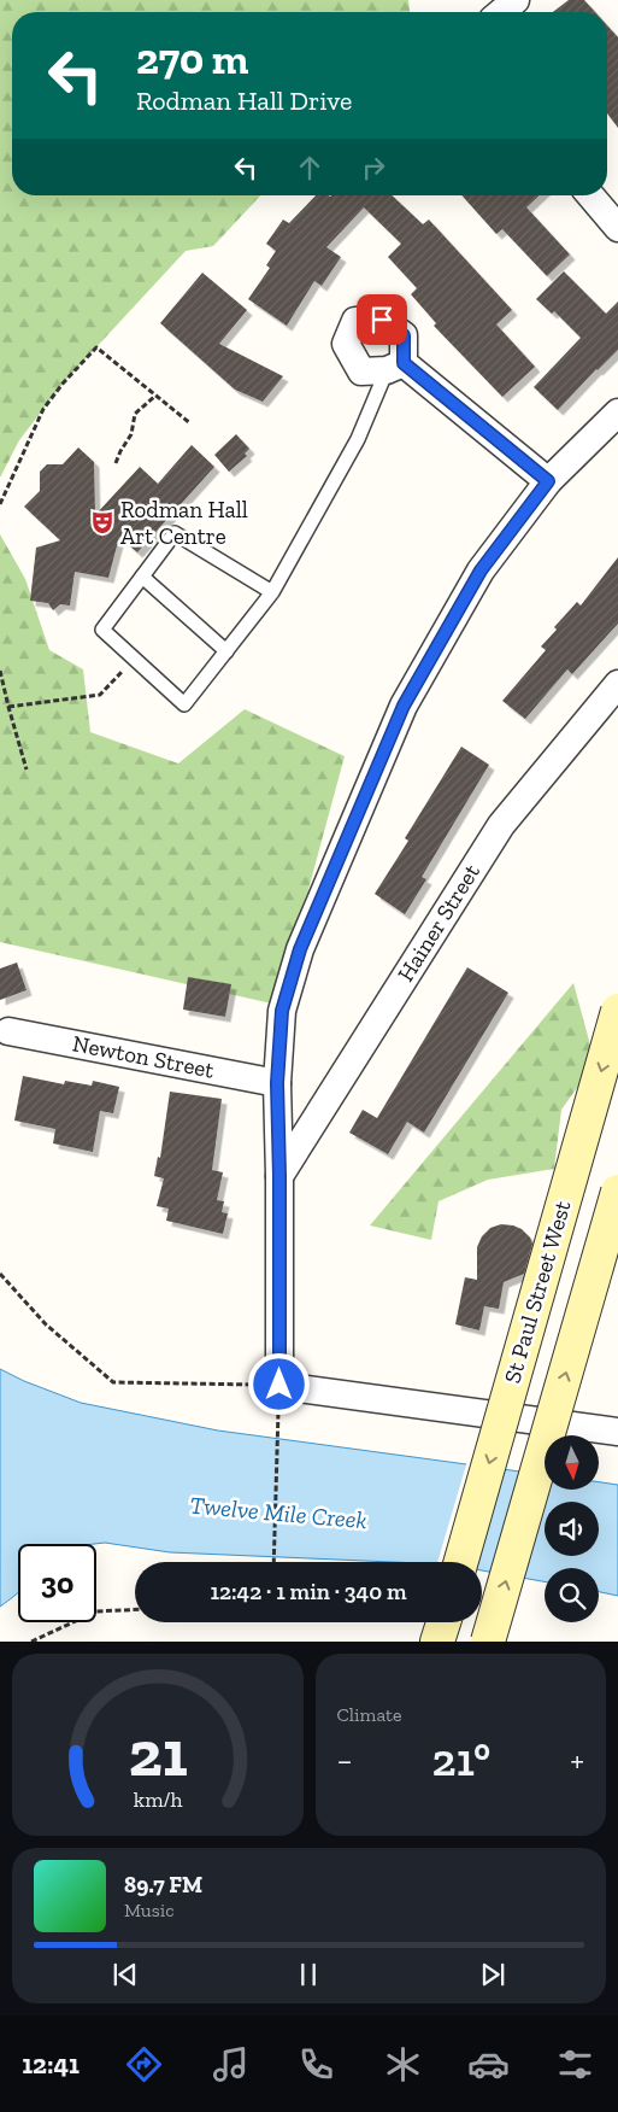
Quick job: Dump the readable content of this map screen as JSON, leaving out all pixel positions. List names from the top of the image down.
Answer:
{
  "streets": {
    "main road": ["St Paul Street West"],
    "street": ["Hainer Street", "Newton Street"]
  },
  "water": ["Twelve Mile Creek"],
  "places": {
    "theatre": ["Rodman Hall Art Centre"]
  },
  "north": "bottom",
  "page": {
    "turn": ["270 m", "Rodman Hall Drive"],
    "limit": "30",
    "trip": "12:42 · 1 min · 340 m",
    "tile": "Climate",
    "heat": ["−", "21°", "+"],
    "song": ["89.7 FM", "Music"],
    "tabs": "12:41",
    "gauge": ["21", "km/h"]
  }
}
